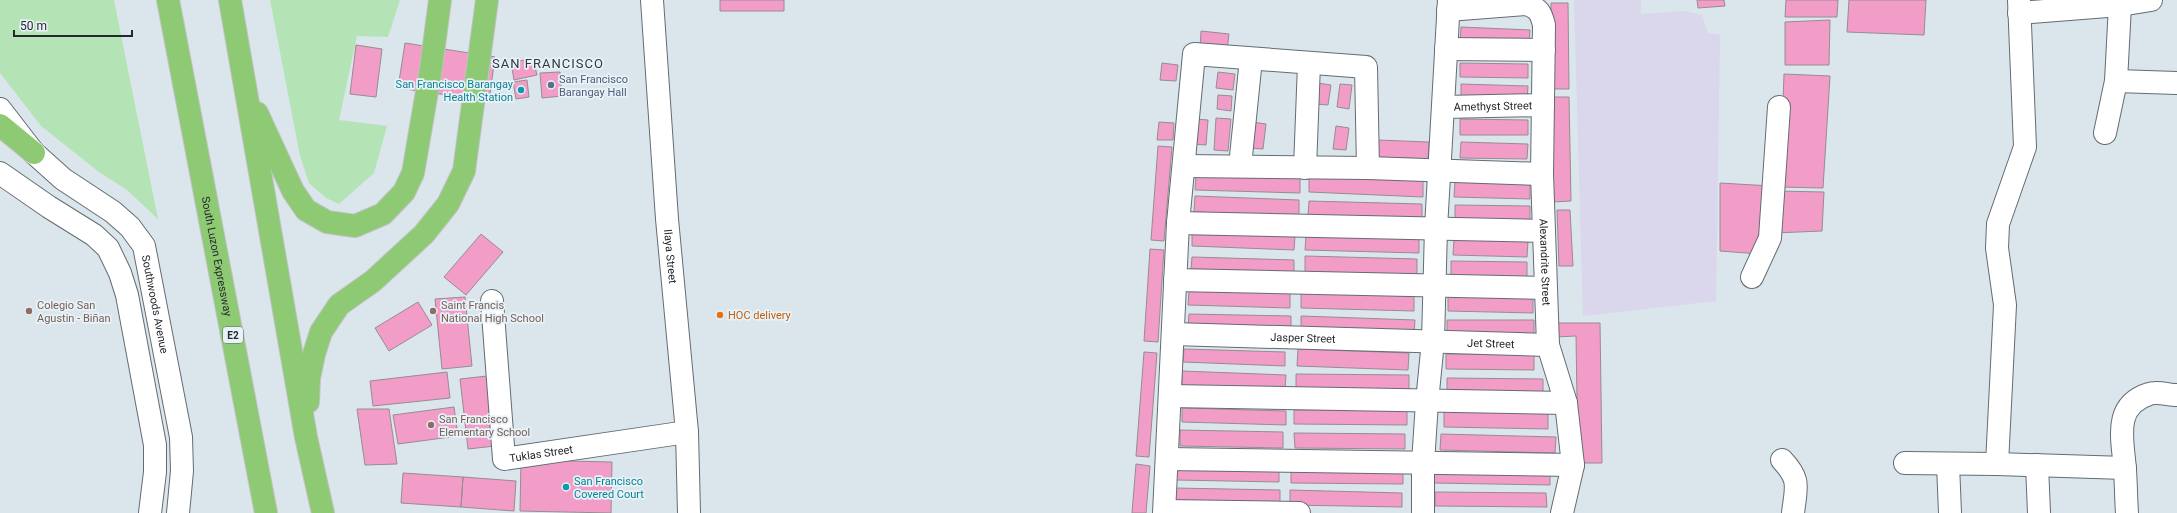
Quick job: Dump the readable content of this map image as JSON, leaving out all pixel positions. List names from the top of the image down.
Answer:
{
  "streets": {
    "highway": ["South Luzon Expressway", "E2"],
    "street": [
      "Amethyst Street",
      "Ilaya Street",
      "Alexandrite Street",
      "Southwoods Avenue",
      "Jasper Street",
      "Jet Street",
      "Tuklas Street"
    ]
  },
  "crossings": [
    ["Amethyst Street", "Alexandrite Street"],
    ["Ilaya Street", "Tuklas Street"],
    ["Alexandrite Street", "Jet Street"],
    ["Jasper Street", "Jet Street"]
  ],
  "districts": ["SAN FRANCISCO"],
  "places": [
    "San Francisco Barangay Hall",
    "San Francisco Barangay Health Station",
    "Colegio San Agustin - Biñan",
    "Saint Francis National High School",
    "HOC delivery",
    "San Francisco Elementary School",
    "San Francisco Covered Court"
  ],
  "scale_bar": "50 m"
}
